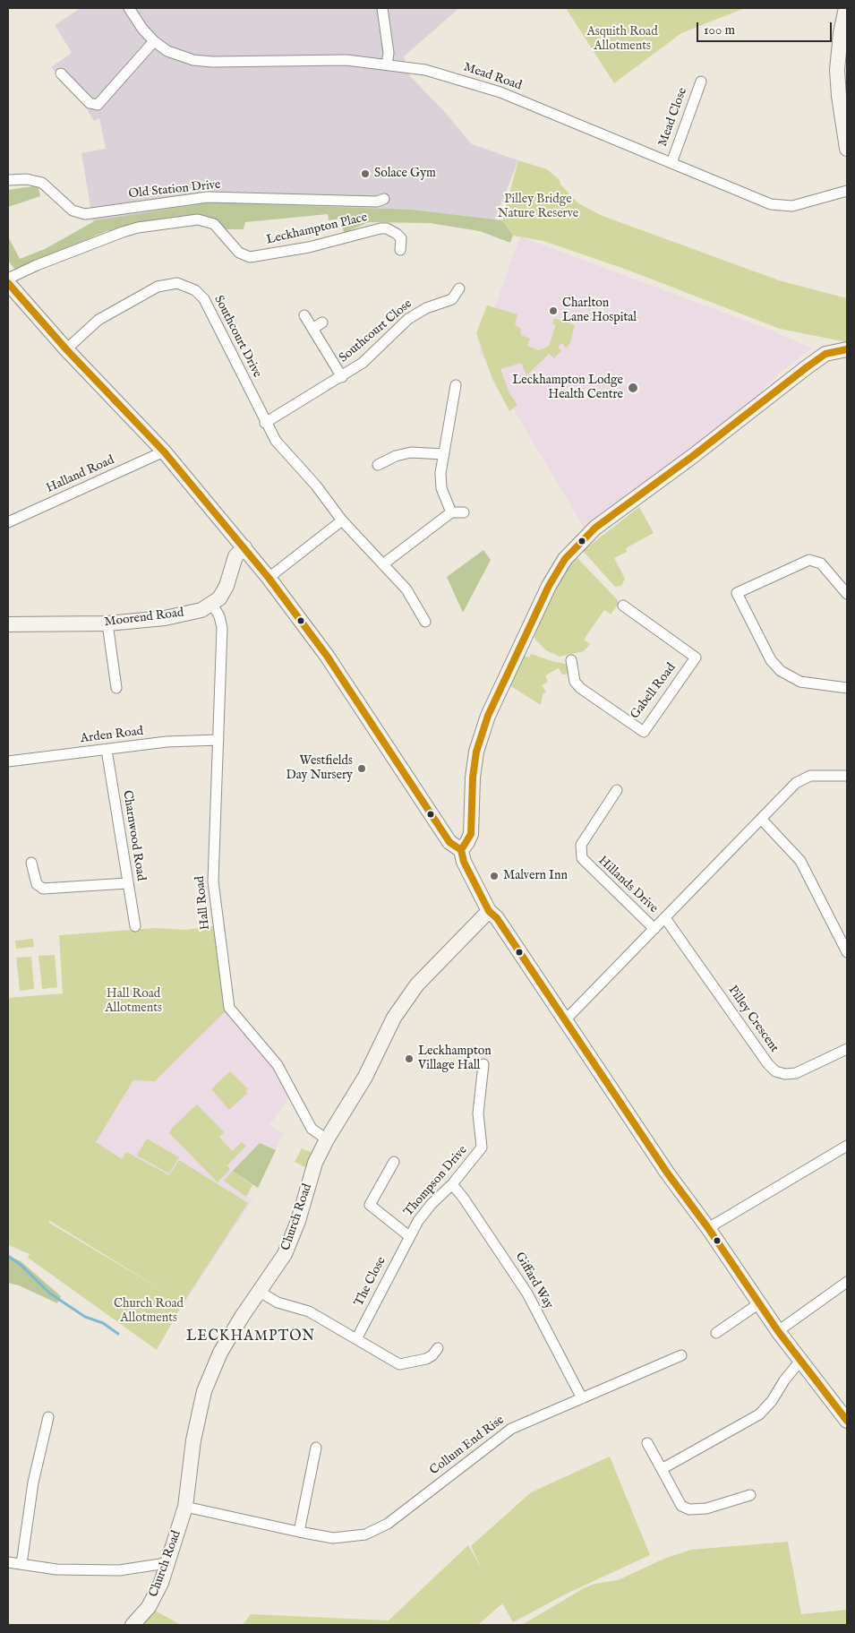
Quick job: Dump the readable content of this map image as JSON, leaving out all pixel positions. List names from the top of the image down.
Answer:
{
  "streets": {
    "street": [
      "Mead Road",
      "Mead Close",
      "Old Station Drive",
      "Leckhampton Place",
      "Southcourt Close",
      "Southcourt Drive",
      "Halland Road",
      "Moorend Road",
      "Gabell Road",
      "Arden Road",
      "Charnwood Road",
      "Hillands Drive",
      "Hall Road",
      "Pilley Crescent",
      "Thompson Drive",
      "Church Road",
      "Giffard Way",
      "The Close",
      "Collum End Rise"
    ]
  },
  "crossings": [
    ["Mead Road", "Mead Close"],
    ["Southcourt Close", "Southcourt Drive"],
    ["Moorend Road", "Hall Road"],
    ["Arden Road", "Charnwood Road"],
    ["Arden Road", "Hall Road"],
    ["Hall Road", "Church Road"],
    ["Thompson Drive", "Giffard Way"],
    ["Thompson Drive", "The Close"],
    ["Church Road", "Collum End Rise"],
    ["Giffard Way", "Collum End Rise"]
  ],
  "districts": ["LECKHAMPTON"],
  "parks": [
    "Asquith Road Allotments",
    "Pilley Bridge Nature Reserve",
    "Hall Road Allotments",
    "Church Road Allotments"
  ],
  "places": [
    "Solace Gym",
    "Charlton Lane Hospital",
    "Leckhampton Lodge Health Centre",
    "Westfields Day Nursery",
    "Malvern Inn",
    "Leckhampton Village Hall"
  ],
  "scale_bar": "100 m"
}
